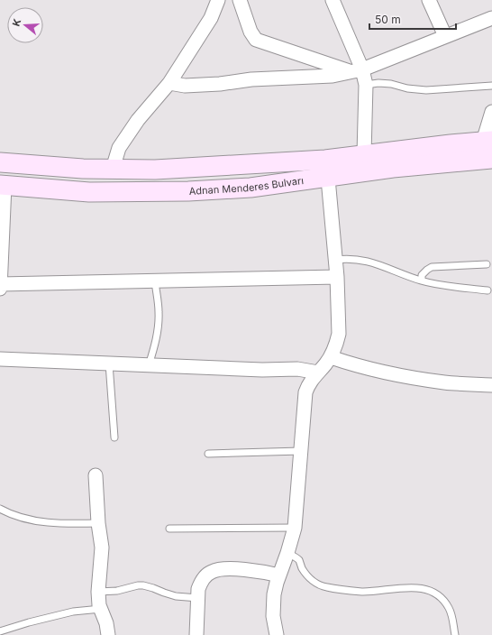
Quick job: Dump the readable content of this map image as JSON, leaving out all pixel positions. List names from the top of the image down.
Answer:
{
  "streets": {
    "main road": ["Adnan Menderes Bulvarı"]
  },
  "scale_bar": "50 m",
  "north": "left"
}
